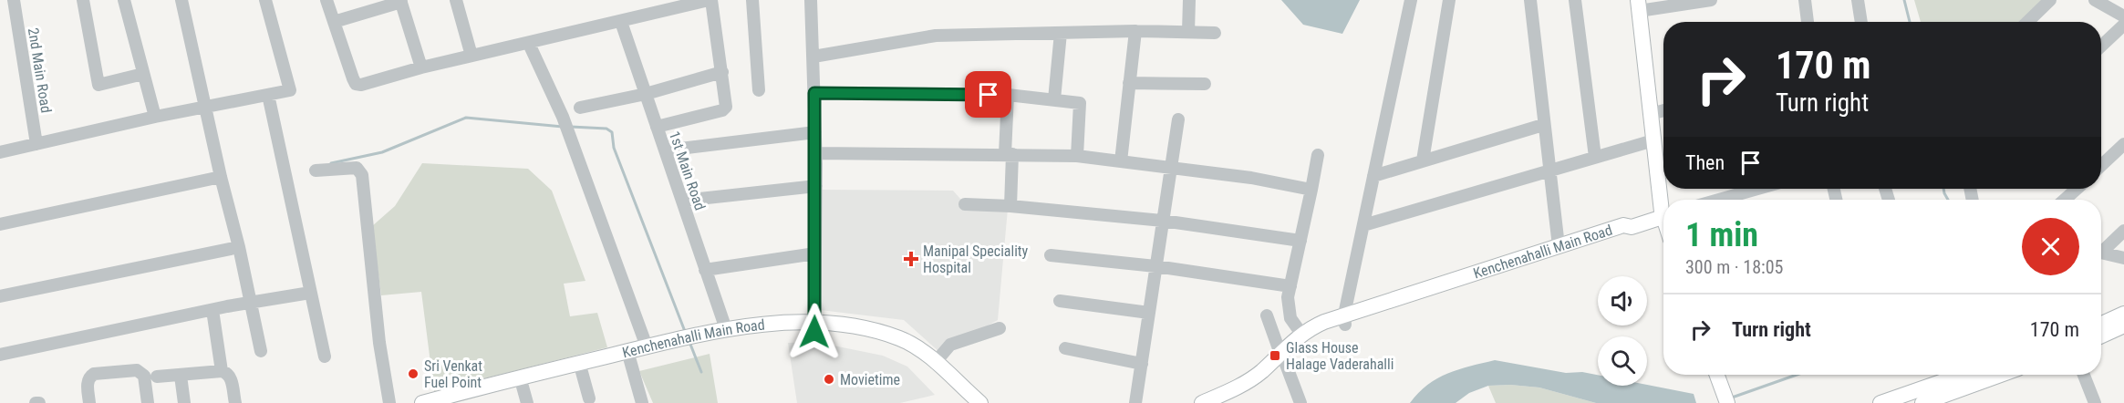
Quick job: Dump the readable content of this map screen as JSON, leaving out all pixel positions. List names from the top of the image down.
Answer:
{
  "streets": {
    "main road": ["Kenchenahalli Main Road"],
    "street": ["2nd Main Road", "1st Main Road"]
  },
  "crossings": [
    ["1st Main Road", "Kenchenahalli Main Road"]
  ],
  "places": {
    "health": ["Manipal Speciality Hospital"],
    "transit": ["Glass House Halage Vaderahalli"],
    "other": ["Sri Venkat Fuel Point", "Movietime"]
  },
  "page": {
    "turn": ["170 m", "Turn right"],
    "then": "Then",
    "heading": ["1 min", "300 m · 18:05"],
    "list": [
      {
        "name": "Turn right",
        "value": "170 m"
      }
    ]
  }
}
